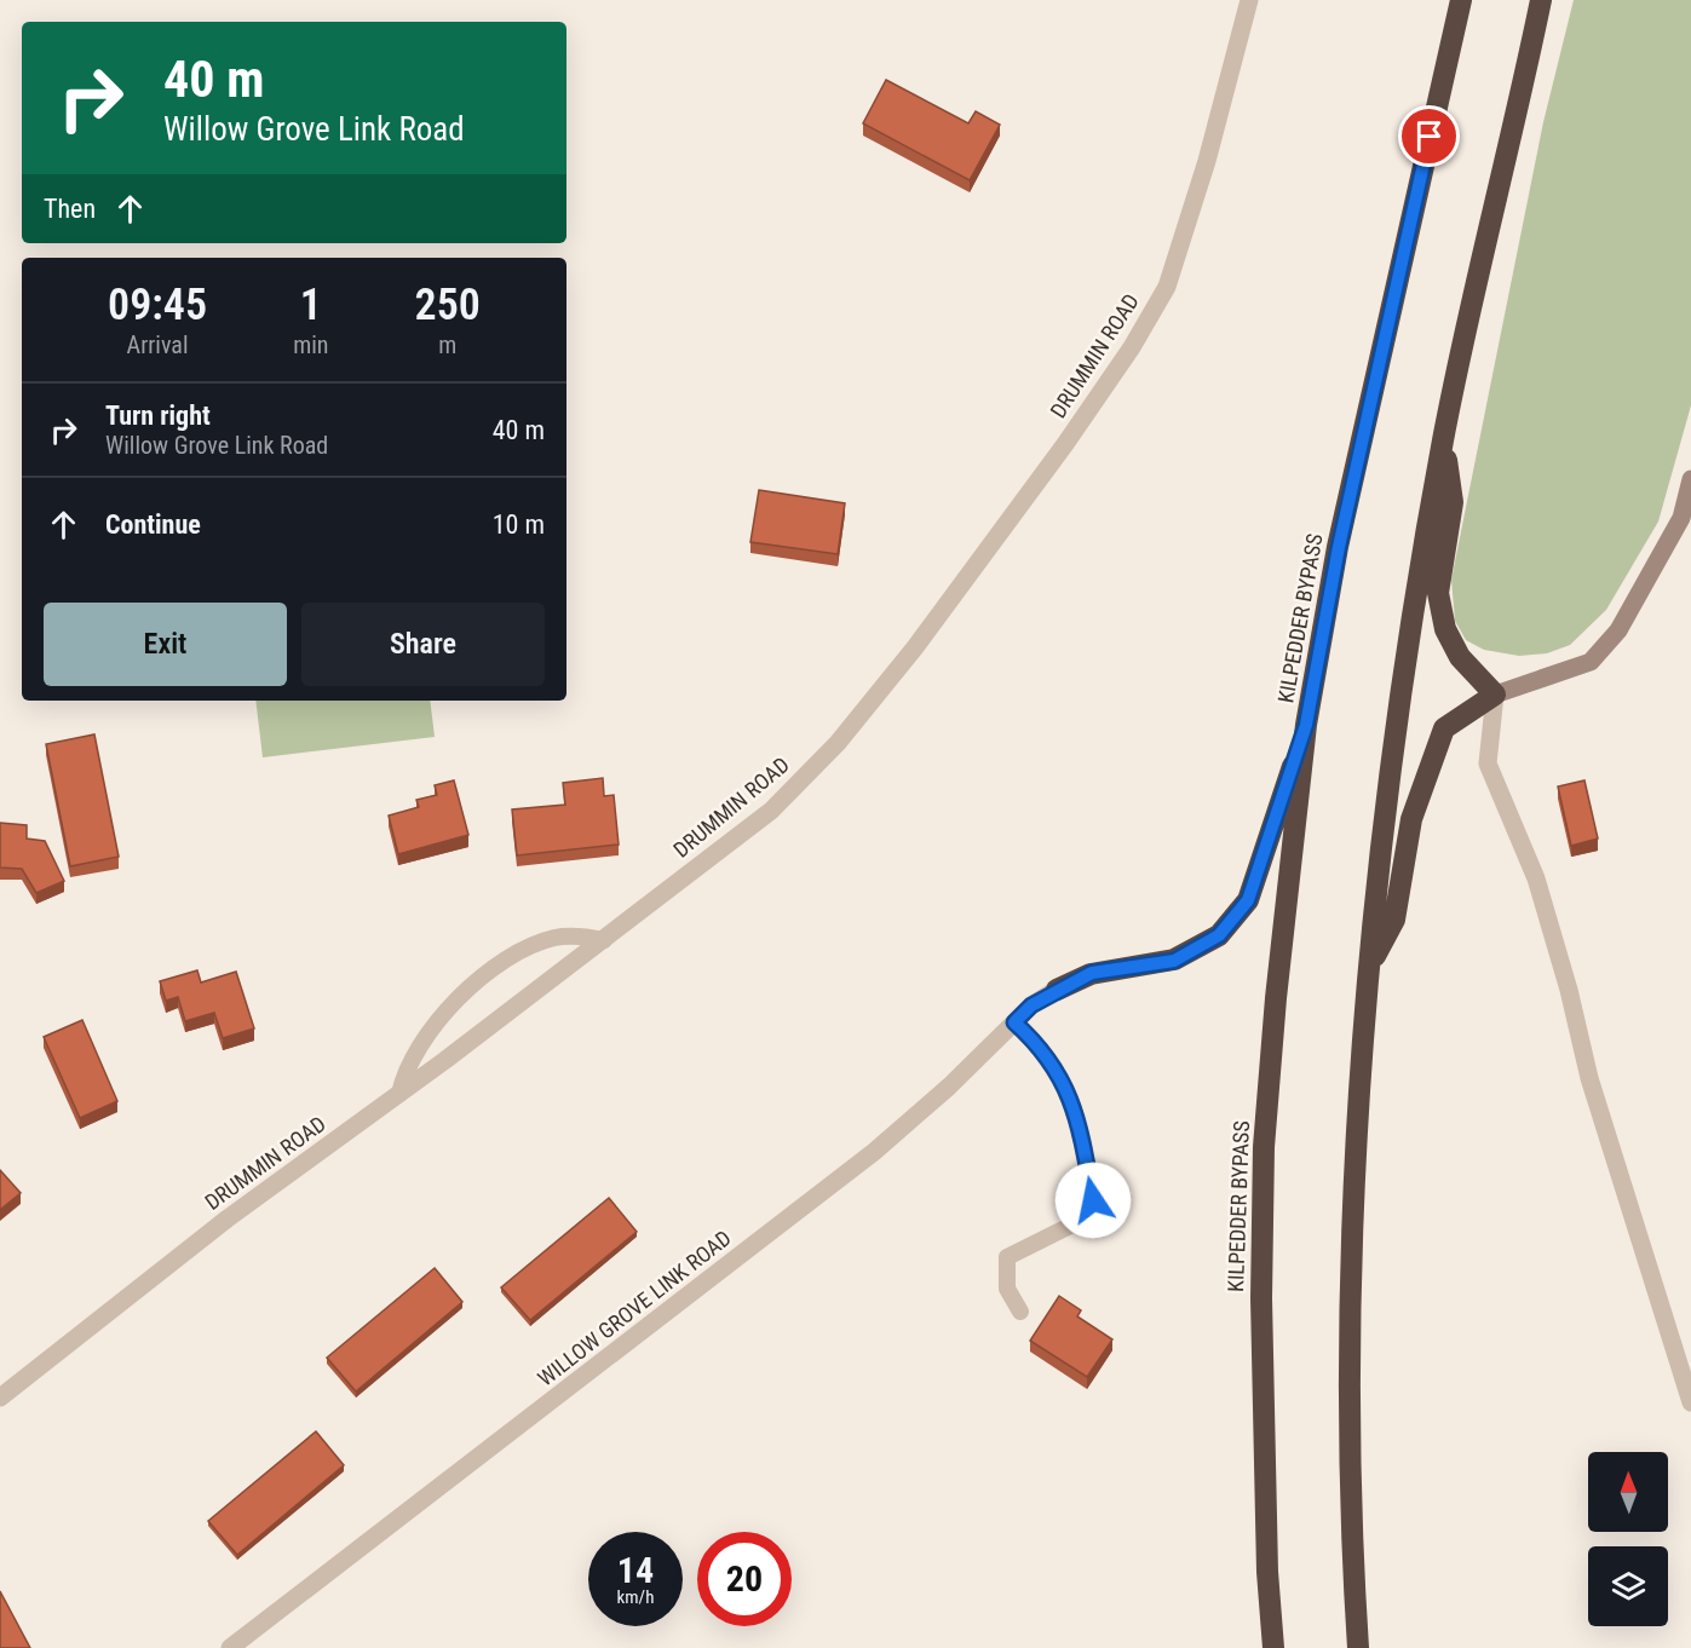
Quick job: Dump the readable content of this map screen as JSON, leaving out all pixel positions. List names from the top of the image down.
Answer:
{
  "streets": {
    "highway": ["KILPEDDER BYPASS"],
    "street": ["DRUMMIN ROAD", "WILLOW GROVE LINK ROAD"]
  },
  "north": "top",
  "page": {
    "turn": ["40 m", "Willow Grove Link Road"],
    "then": "Then",
    "eta": [
      "09:45",
      "Arrival",
      "1",
      "min",
      "250",
      "m"
    ],
    "list": [
      {
        "name": "Turn right",
        "note": "Willow Grove Link Road",
        "value": "40 m"
      },
      {
        "name": "Continue",
        "value": "10 m"
      }
    ],
    "buttons": ["Exit", "Share"],
    "speed": "14 km/h",
    "limit": "20"
  }
}
